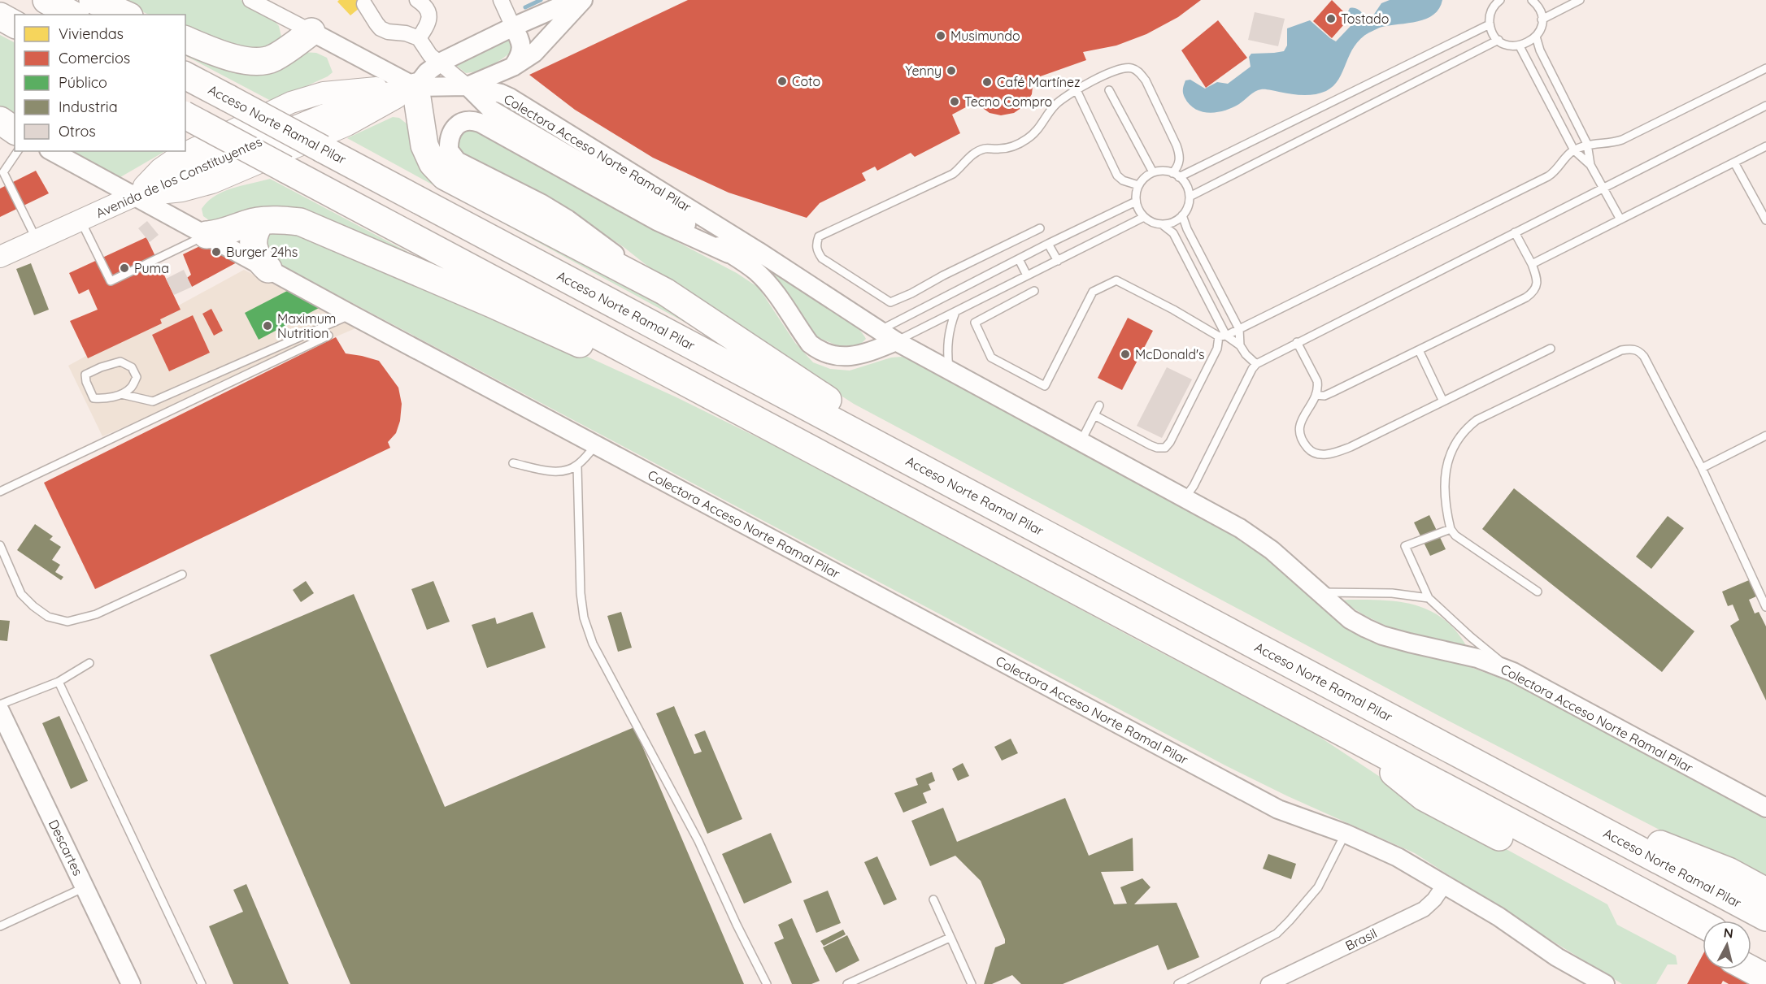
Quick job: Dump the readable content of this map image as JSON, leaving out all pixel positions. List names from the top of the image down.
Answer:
{
  "streets": {
    "highway": ["Acceso Norte Ramal Pilar"],
    "main road": ["Avenida de los Constituyentes"],
    "street": ["Colectora Acceso Norte Ramal Pilar", "Descartes", "Brasil"]
  },
  "crossings": [
    ["Colectora Acceso Norte Ramal Pilar", "Avenida de los Constituyentes"],
    ["Colectora Acceso Norte Ramal Pilar", "Brasil"]
  ],
  "places": [
    "Tostado",
    "Musimundo",
    "Yenny",
    "Coto",
    "Café Martínez",
    "Tecno Compro",
    "Burger 24hs",
    "Puma",
    "Maximum Nutrition",
    "McDonald's"
  ],
  "legend": [
    "Viviendas",
    "Comercios",
    "Público",
    "Industria",
    "Otros"
  ],
  "north": "top"
}
